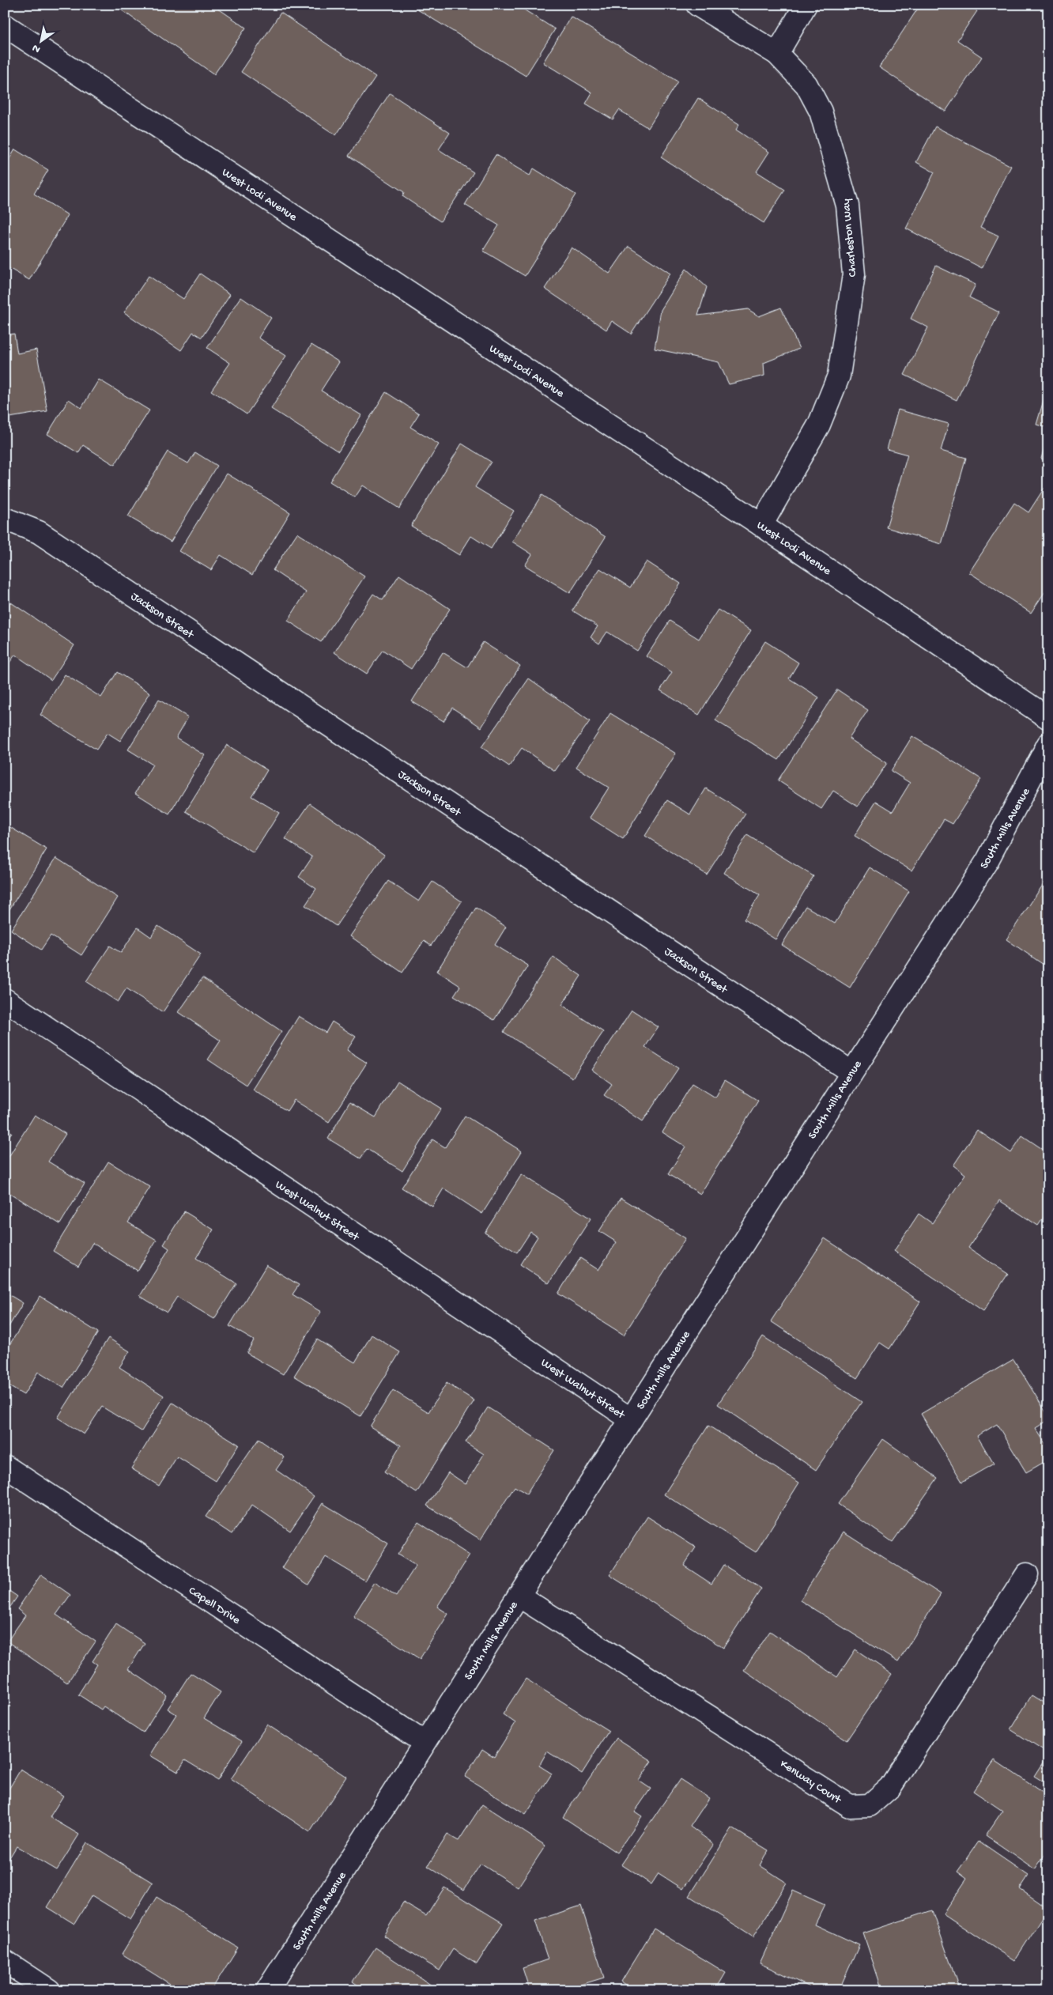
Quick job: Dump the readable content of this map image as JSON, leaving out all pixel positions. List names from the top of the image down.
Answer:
{
  "streets": {
    "street": [
      "West Lodi Avenue",
      "Charleston Way",
      "Jackson Street",
      "South Mills Avenue",
      "West Walnut Street",
      "Capell Drive",
      "Kenway Court"
    ]
  },
  "crossings": [
    ["West Lodi Avenue", "Charleston Way"],
    ["Jackson Street", "South Mills Avenue"],
    ["South Mills Avenue", "West Walnut Street"],
    ["South Mills Avenue", "Capell Drive"],
    ["South Mills Avenue", "Kenway Court"]
  ],
  "north": "bottom left"
}
